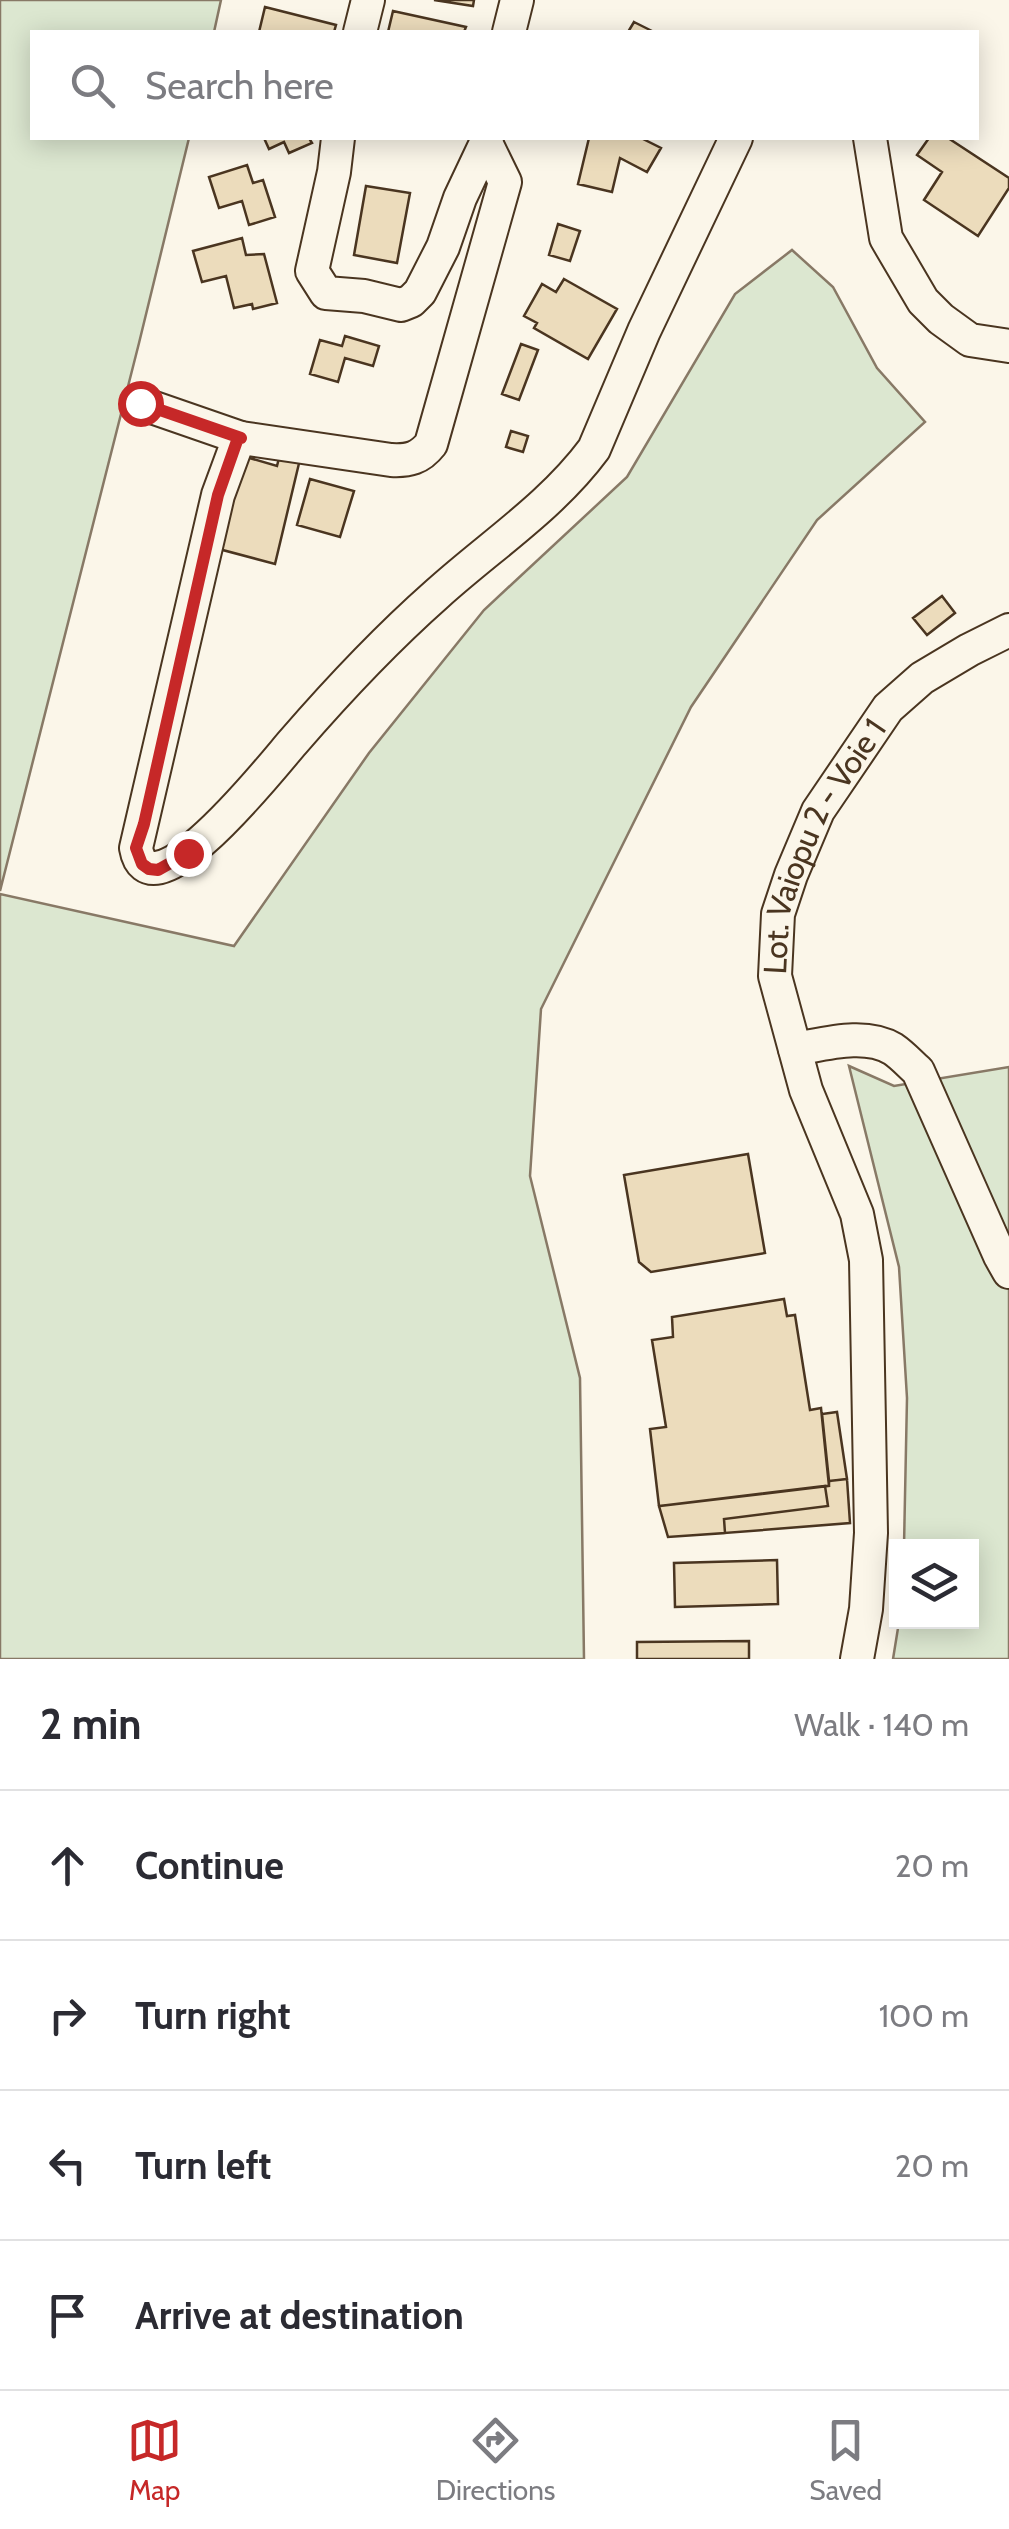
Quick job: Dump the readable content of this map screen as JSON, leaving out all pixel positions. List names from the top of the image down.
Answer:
{
  "streets": {
    "street": ["Lot. Vaiopu 2 - Voie 1"]
  },
  "page": {
    "search": "Search here",
    "heading": ["2 min", "Walk · 140 m"],
    "list": [
      ["Continue", "20 m"],
      ["Turn right", "100 m"],
      ["Turn left", "20 m"],
      "Arrive at destination"
    ],
    "nav": ["Map", "Directions", "Saved"]
  }
}
